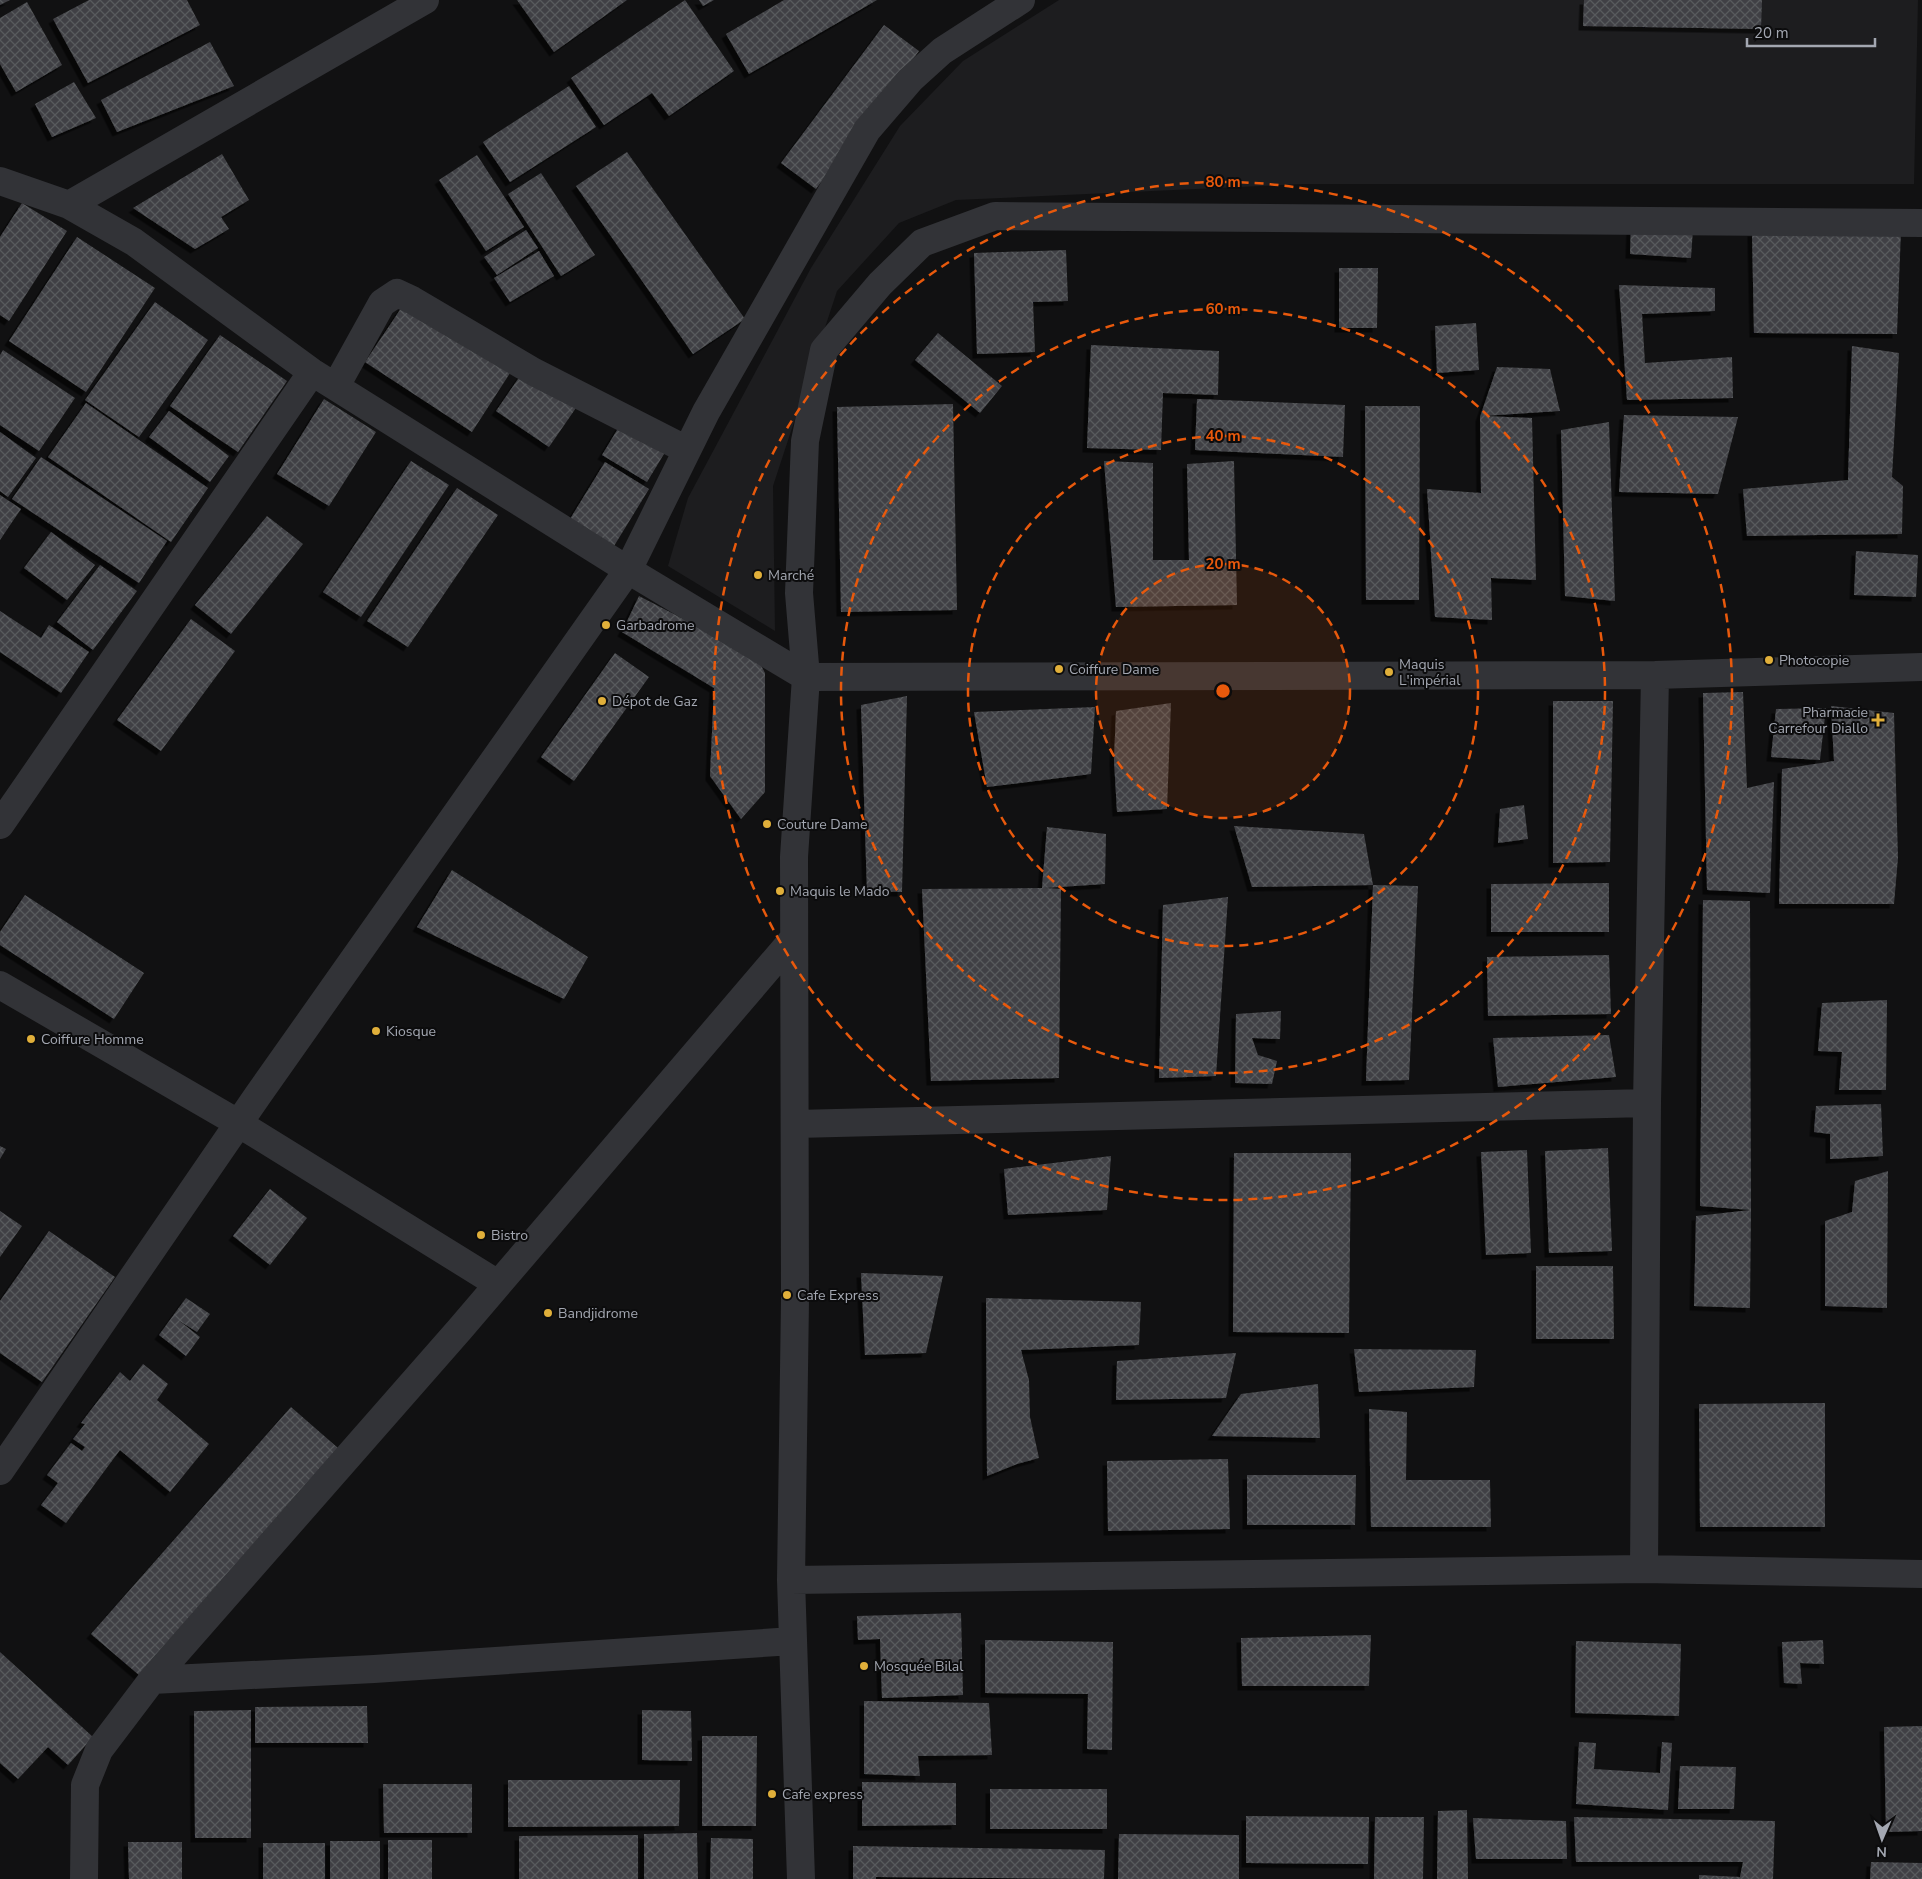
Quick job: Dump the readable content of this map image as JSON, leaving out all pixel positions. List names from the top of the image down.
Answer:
{
  "places": {
    "other": [
      "Marché",
      "Garbadrome",
      "Photocopie",
      "Coiffure Dame",
      "Maquis L'impérial",
      "Dépot de Gaz",
      "Couture Dame",
      "Maquis le Mado",
      "Kiosque",
      "Coiffure Homme",
      "Bistro",
      "Cafe Express",
      "Bandjidrome",
      "Mosquée Bilal",
      "Cafe express"
    ],
    "health": ["Pharmacie Carrefour Diallo"]
  },
  "scale_bar": "20 m",
  "north": "bottom",
  "rings": [
    "80 m",
    "60 m",
    "40 m",
    "20 m"
  ]
}
